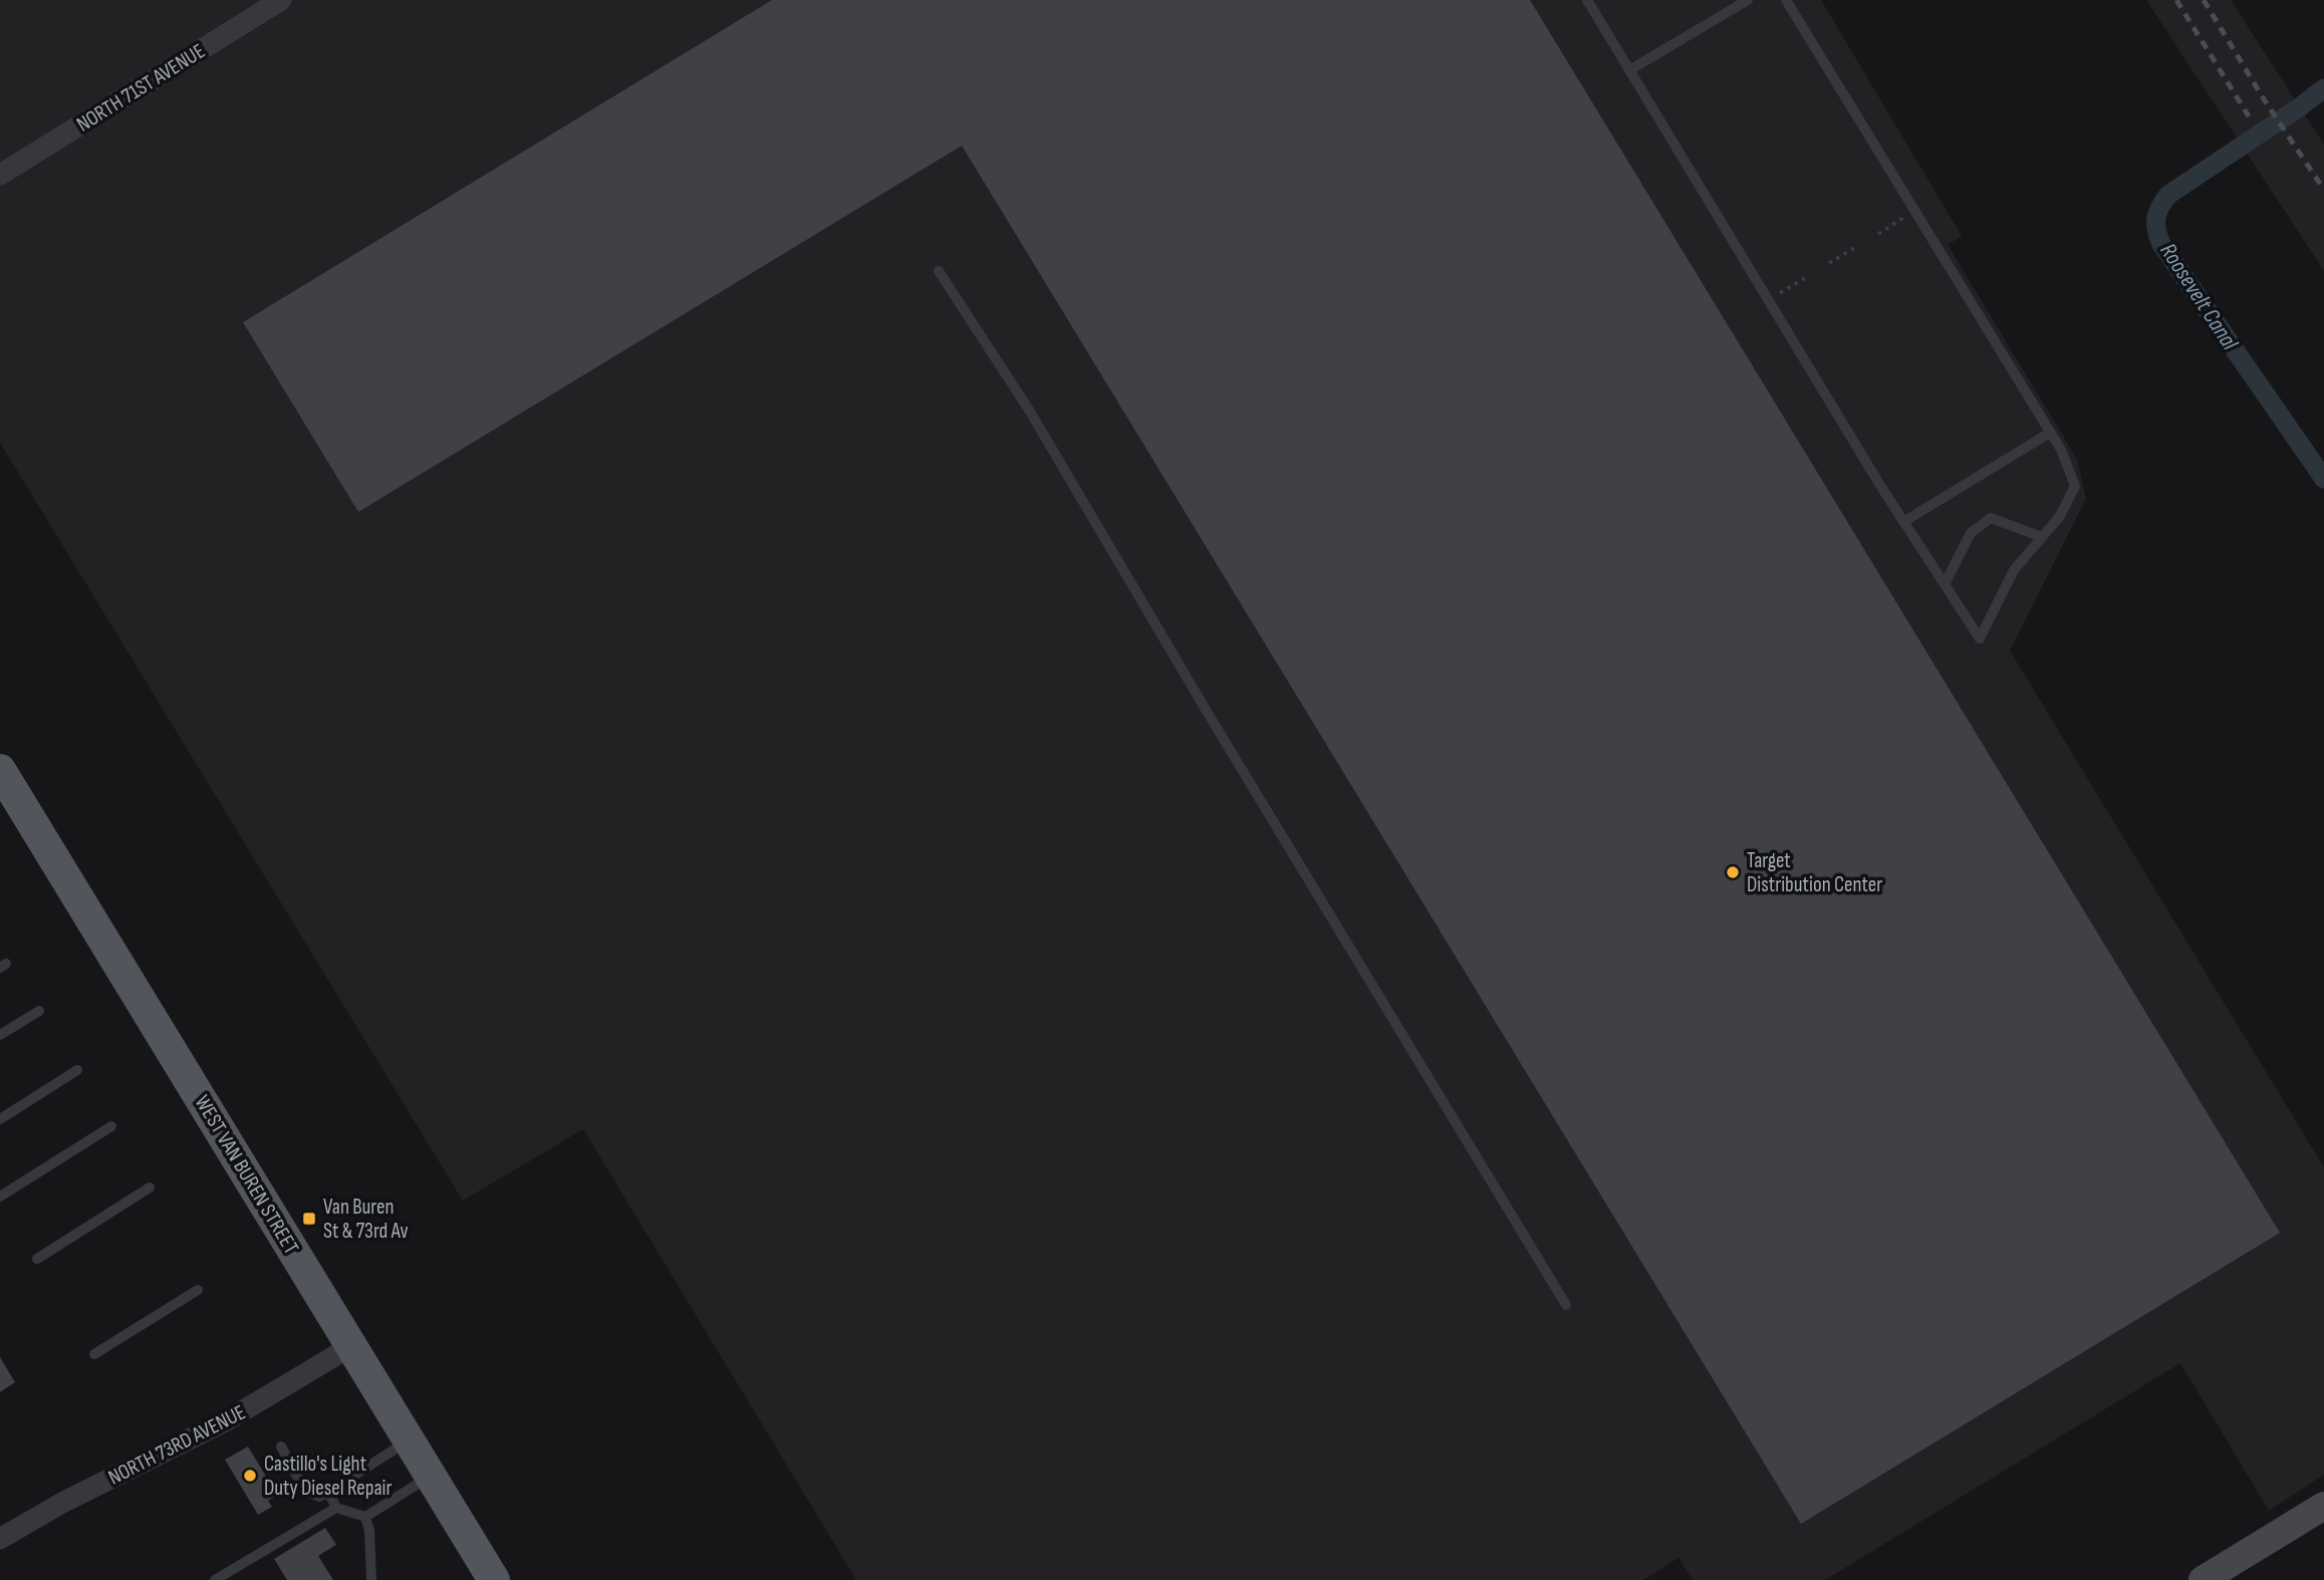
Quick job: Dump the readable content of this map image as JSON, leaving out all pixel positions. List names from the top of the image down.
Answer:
{
  "streets": {
    "main road": ["WEST VAN BUREN STREET"],
    "street": ["NORTH 71ST AVENUE", "NORTH 73RD AVENUE"]
  },
  "crossings": [
    ["WEST VAN BUREN STREET", "NORTH 73RD AVENUE"]
  ],
  "water": ["Roosevelt Canal"],
  "places": {
    "other": ["Target Distribution Center", "Castillo's Light Duty Diesel Repair"],
    "transit": ["Van Buren St & 73rd Av"]
  }
}
